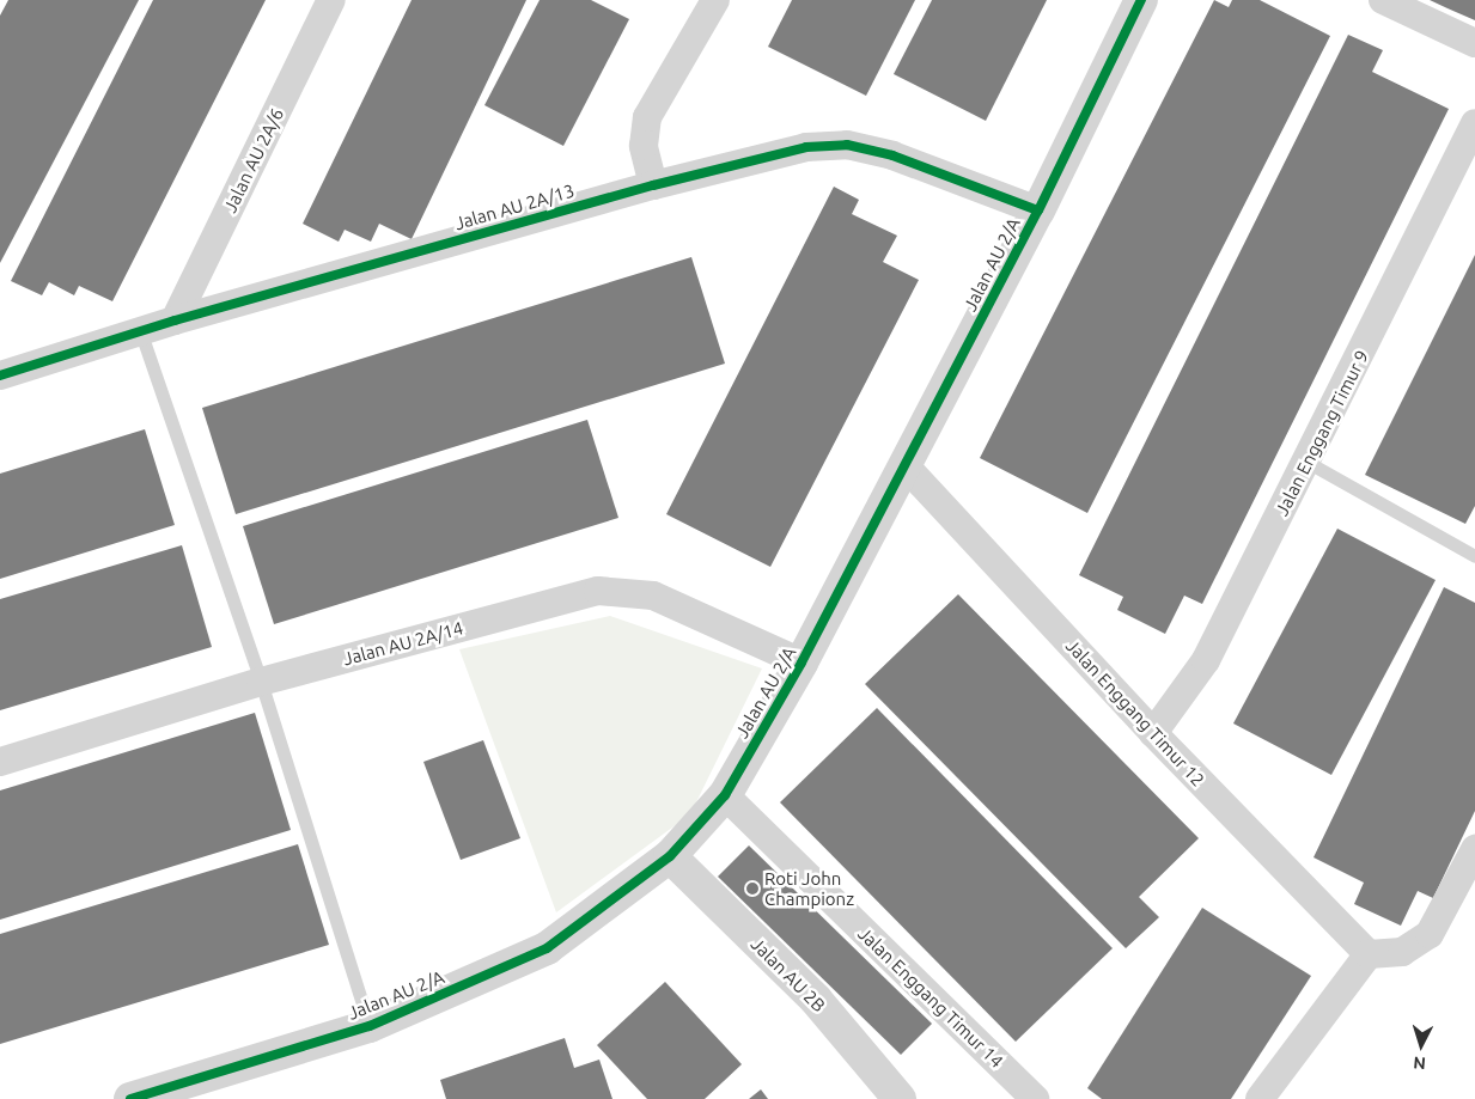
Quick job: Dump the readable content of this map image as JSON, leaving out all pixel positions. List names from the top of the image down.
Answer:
{
  "streets": {
    "street": [
      "Jalan AU 2A/6",
      "Jalan AU 2A/13",
      "Jalan AU 2/A",
      "Jalan Enggang Timur 9",
      "Jalan AU 2A/14",
      "Jalan Enggang Timur 12",
      "Jalan AU 2B",
      "Jalan Enggang Timur 14"
    ]
  },
  "crossings": [
    ["Jalan AU 2A/6", "Jalan AU 2A/13"],
    ["Jalan AU 2A/13", "Jalan AU 2/A"],
    ["Jalan AU 2/A", "Jalan AU 2A/14"],
    ["Jalan AU 2/A", "Jalan Enggang Timur 12"],
    ["Jalan AU 2/A", "Jalan AU 2B"],
    ["Jalan AU 2/A", "Jalan Enggang Timur 14"],
    ["Jalan Enggang Timur 9", "Jalan Enggang Timur 12"]
  ],
  "places": ["Roti John Championz"],
  "north": "bottom"
}
